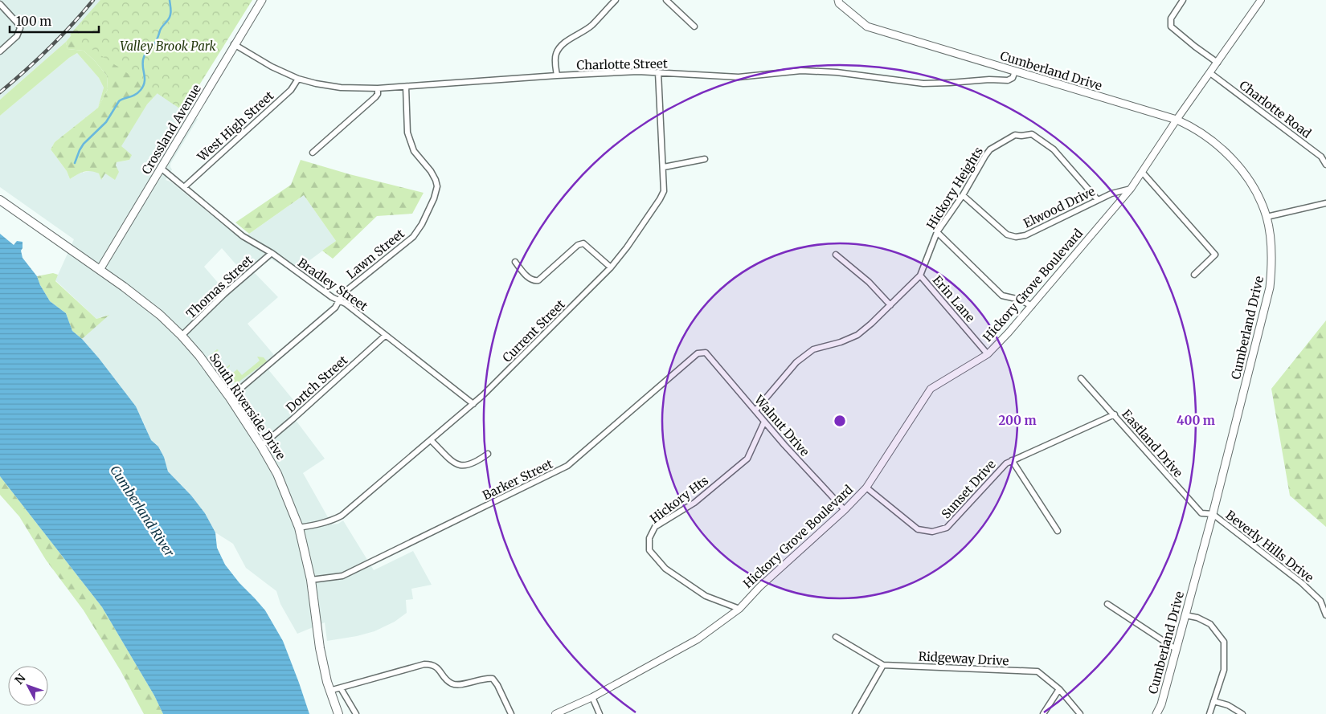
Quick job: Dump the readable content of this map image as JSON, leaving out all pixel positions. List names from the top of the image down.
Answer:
{
  "streets": {
    "highway": ["South Riverside Drive"],
    "main road": ["Cumberland Drive", "Crossland Avenue"],
    "street": [
      "Charlotte Street",
      "Charlotte Road",
      "West High Street",
      "Hickory Heights",
      "Elwood Drive",
      "Lawn Street",
      "Bradley Street",
      "Hickory Grove Boulevard",
      "Thomas Street",
      "Erin Lane",
      "Current Street",
      "Dortch Street",
      "Walnut Drive",
      "Eastland Drive",
      "Barker Street",
      "Sunset Drive",
      "Hickory Hts",
      "Beverly Hills Drive",
      "Ridgeway Drive"
    ]
  },
  "crossings": [
    ["Charlotte Street", "Cumberland Drive"],
    ["Charlotte Street", "West High Street"],
    ["Charlotte Street", "Crossland Avenue"],
    ["Charlotte Street", "Lawn Street"],
    ["Charlotte Street", "Current Street"],
    ["Cumberland Drive", "Hickory Grove Boulevard"],
    ["Cumberland Drive", "Eastland Drive"],
    ["Cumberland Drive", "Beverly Hills Drive"],
    ["Charlotte Road", "Hickory Grove Boulevard"],
    ["West High Street", "Bradley Street"],
    ["Crossland Avenue", "Bradley Street"],
    ["Crossland Avenue", "South Riverside Drive"],
    ["Hickory Heights", "Elwood Drive"],
    ["Hickory Heights", "Erin Lane"],
    ["Hickory Heights", "Walnut Drive"],
    ["Elwood Drive", "Hickory Grove Boulevard"],
    ["Lawn Street", "Bradley Street"],
    ["Lawn Street", "South Riverside Drive"],
    ["Bradley Street", "Thomas Street"],
    ["Bradley Street", "Current Street"],
    ["Bradley Street", "Dortch Street"],
    ["Hickory Grove Boulevard", "Erin Lane"],
    ["Hickory Grove Boulevard", "Walnut Drive"],
    ["Hickory Grove Boulevard", "Sunset Drive"],
    ["Hickory Grove Boulevard", "Hickory Hts"],
    ["Thomas Street", "South Riverside Drive"],
    ["Current Street", "South Riverside Drive"],
    ["Dortch Street", "South Riverside Drive"],
    ["South Riverside Drive", "Barker Street"],
    ["Walnut Drive", "Barker Street"],
    ["Walnut Drive", "Hickory Hts"],
    ["Eastland Drive", "Sunset Drive"],
    ["Eastland Drive", "Beverly Hills Drive"]
  ],
  "water": ["Cumberland River"],
  "parks": ["Valley Brook Park"],
  "scale_bar": "100 m",
  "north": "top left",
  "rings": ["200 m", "400 m"]
}
